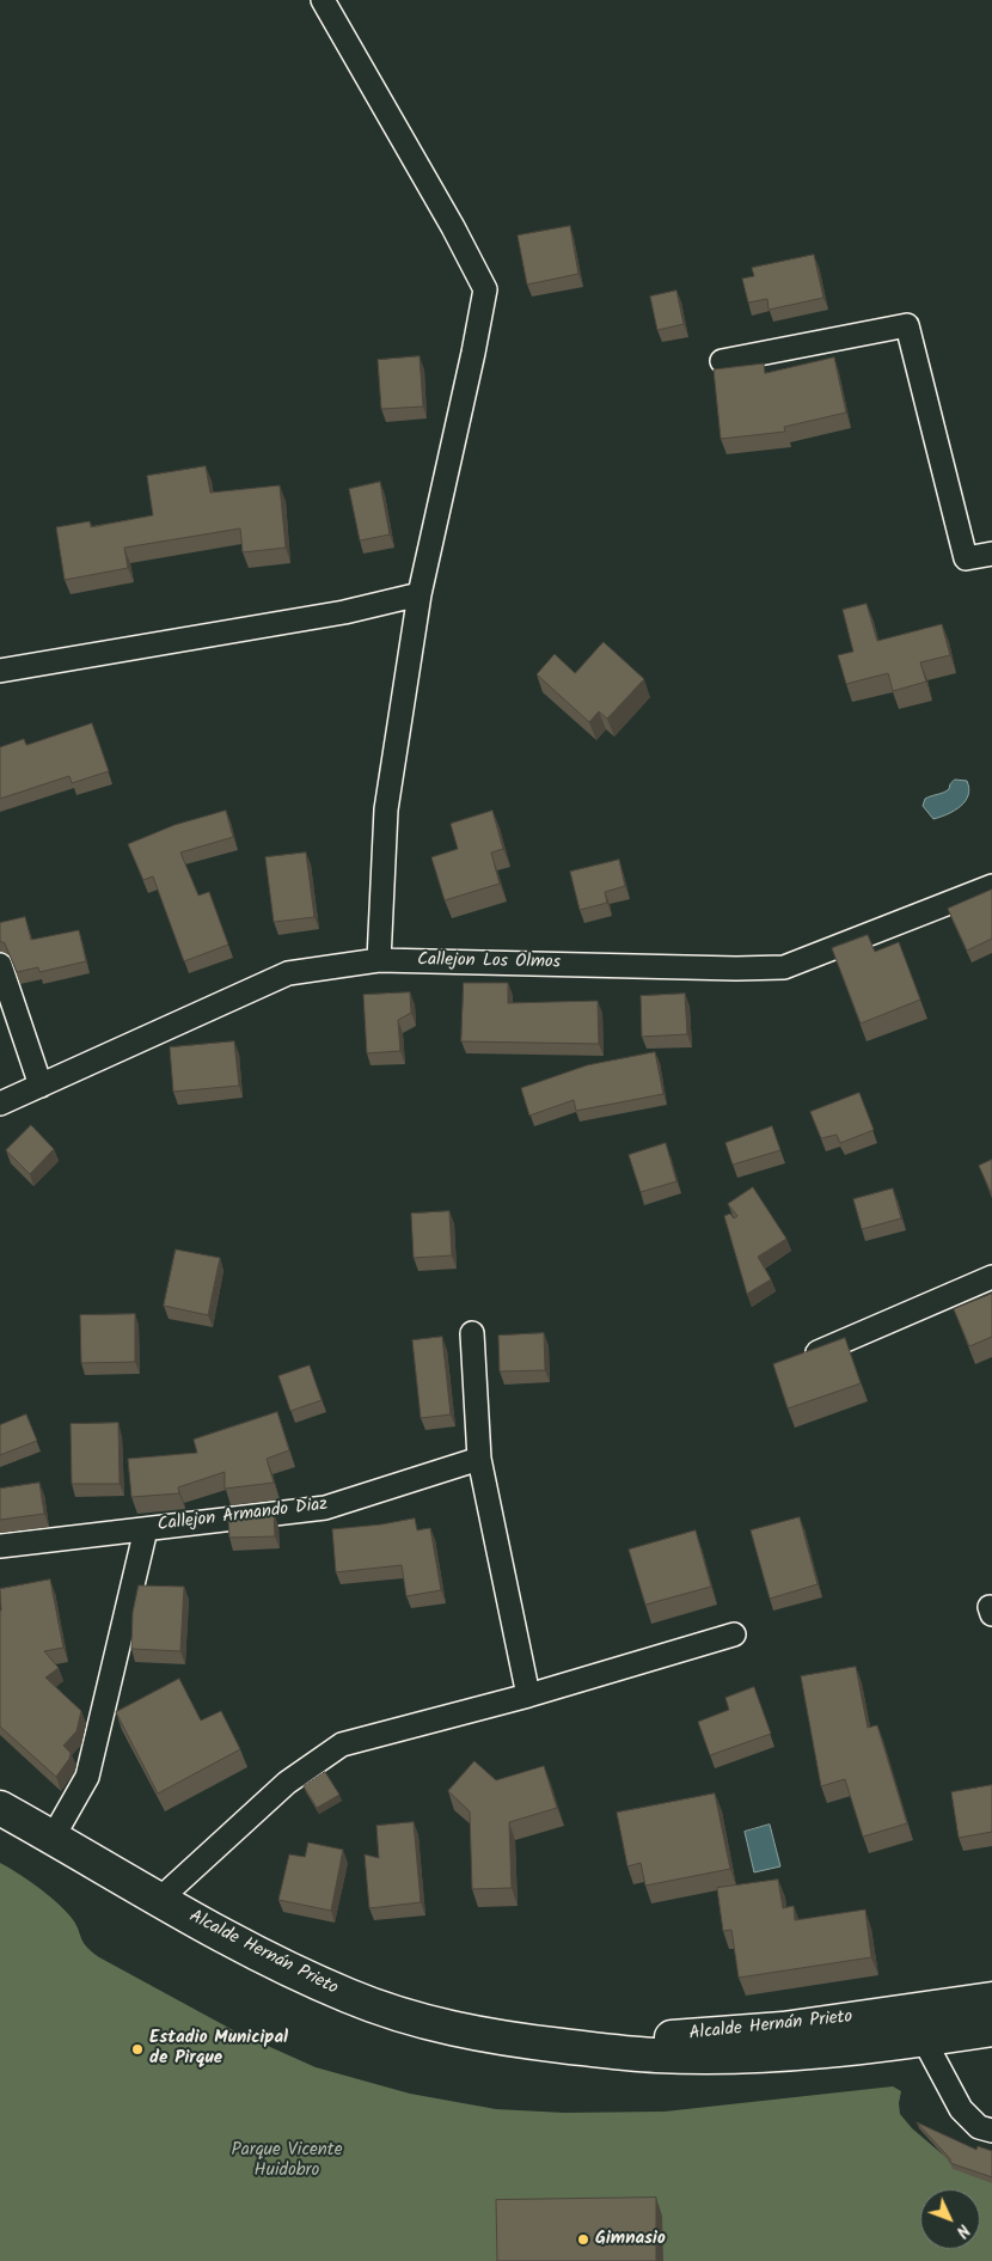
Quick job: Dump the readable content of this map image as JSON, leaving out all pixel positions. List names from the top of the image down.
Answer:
{
  "streets": {
    "main road": ["Alcalde Hernán Prieto"],
    "street": ["Callejon Los Olmos", "Callejon Armando Diaz"]
  },
  "parks": ["Parque Vicente Huidobro"],
  "places": ["Estadio Municipal de Pirque", "Gimnasio"],
  "north": "bottom right"
}
